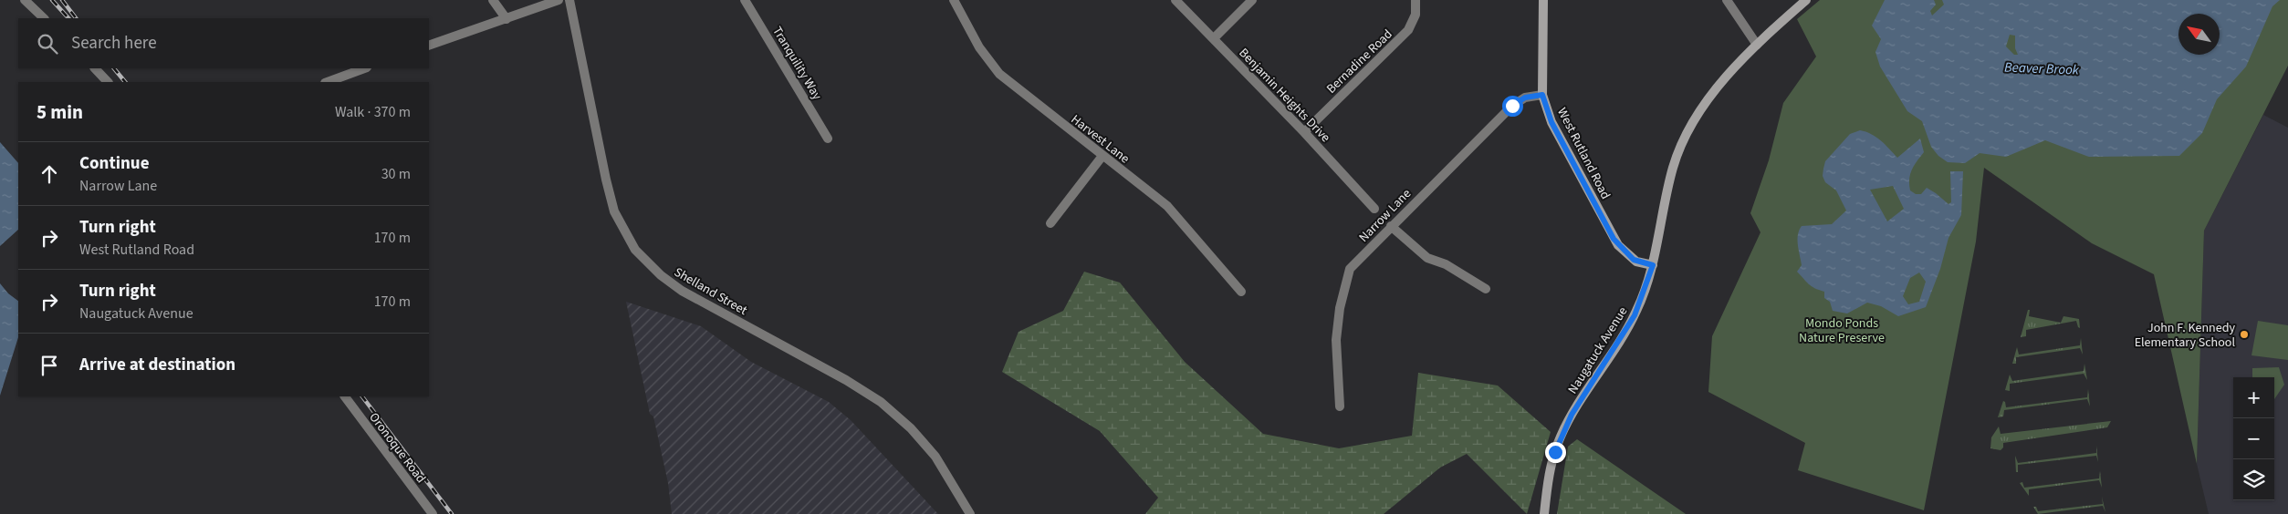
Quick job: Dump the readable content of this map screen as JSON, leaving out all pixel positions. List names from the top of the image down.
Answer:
{
  "streets": {
    "main road": ["West Rutland Road", "Naugatuck Avenue"],
    "street": [
      "Bernadine Road",
      "Tranquility Way",
      "Benjamin Heights Drive",
      "Harvest Lane",
      "Narrow Lane",
      "Shelland Street",
      "Oronoque Road"
    ]
  },
  "crossings": [
    ["Bernadine Road", "Benjamin Heights Drive"],
    ["West Rutland Road", "Narrow Lane"],
    ["West Rutland Road", "Naugatuck Avenue"]
  ],
  "water": ["Beaver Brook"],
  "parks": ["Mondo Ponds Nature Preserve"],
  "places": ["John F. Kennedy Elementary School"],
  "north": "top left",
  "page": {
    "search": "Search here",
    "heading": ["5 min", "Walk · 370 m"],
    "list": [
      ["Continue", "Narrow Lane", "30 m"],
      ["Turn right", "West Rutland Road", "170 m"],
      ["Turn right", "Naugatuck Avenue", "170 m"],
      "Arrive at destination"
    ],
    "map_buttons": ["+", "−"]
  }
}
